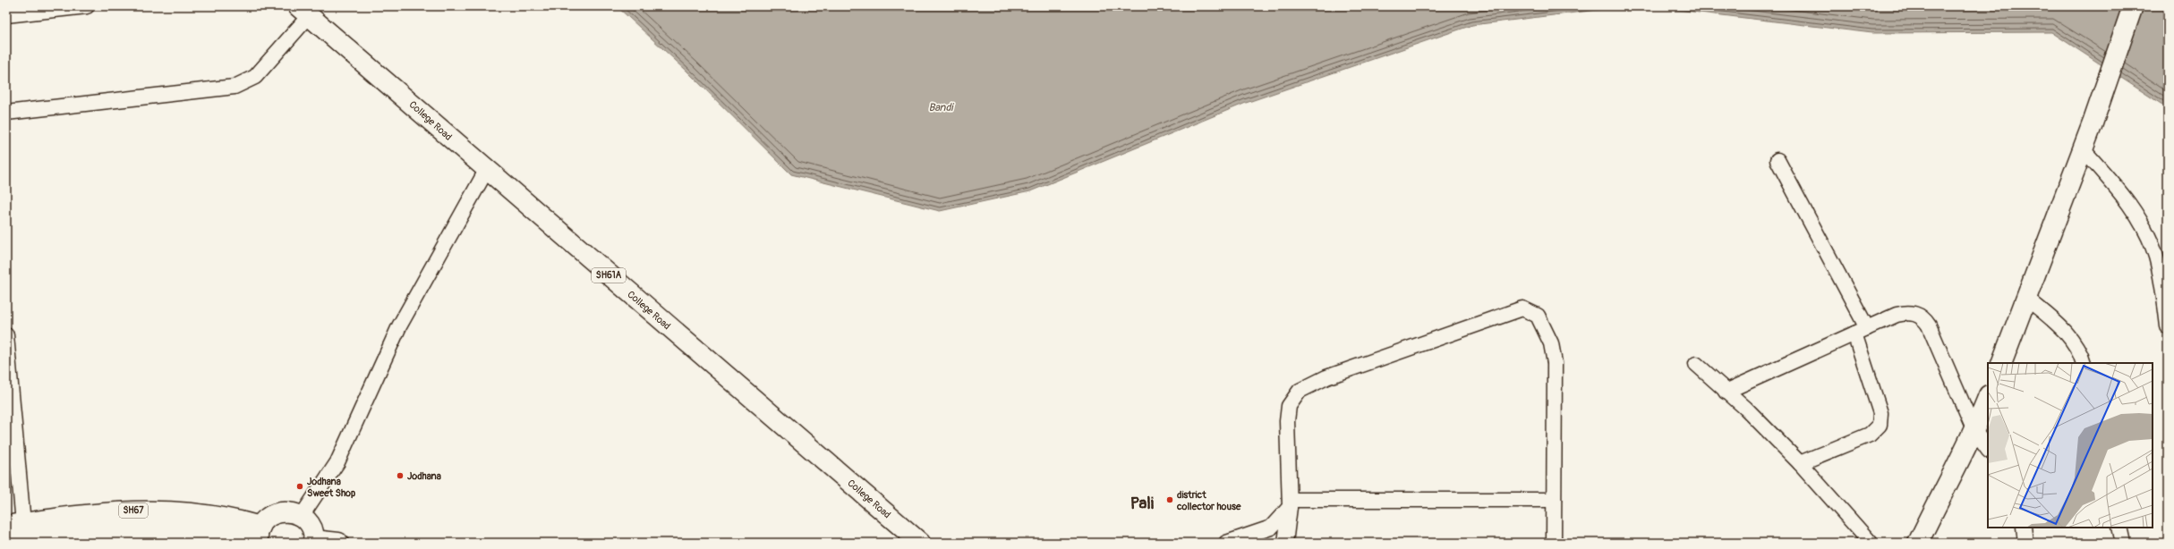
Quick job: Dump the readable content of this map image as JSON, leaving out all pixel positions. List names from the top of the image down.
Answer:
{
  "streets": {
    "main road": ["College Road", "SH61A", "SH67"]
  },
  "districts": ["Pali"],
  "water": ["Bandi"],
  "places": ["Jodhana", "Jodhana Sweet Shop", "district collector house"]
}
